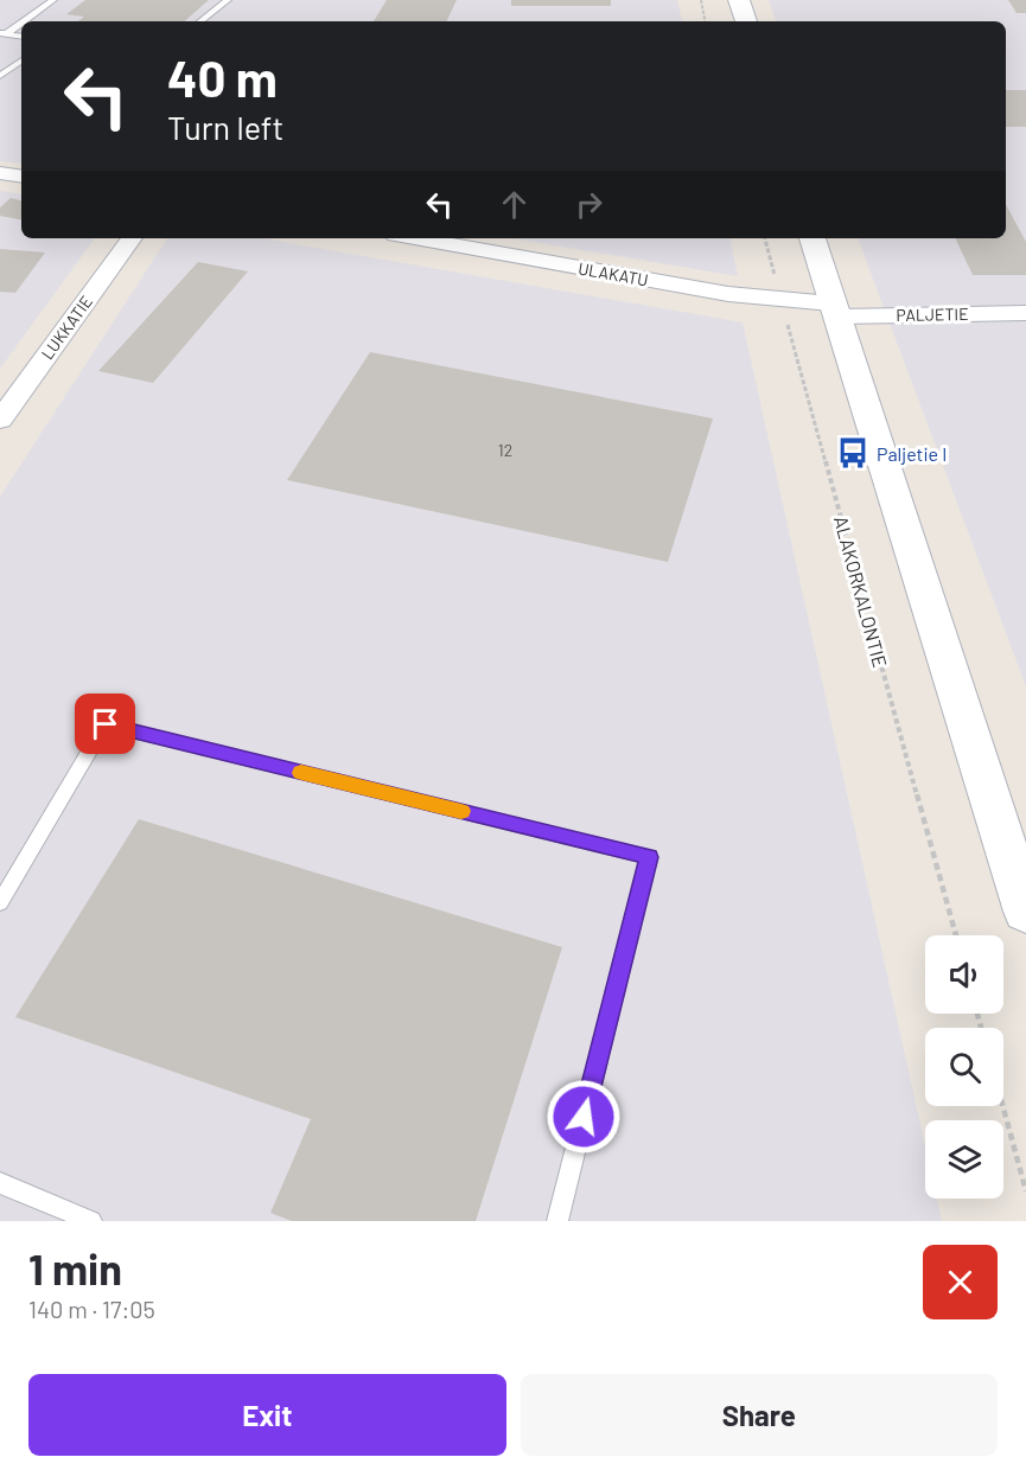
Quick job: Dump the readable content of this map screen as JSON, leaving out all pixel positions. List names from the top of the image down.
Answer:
{
  "streets": {
    "street": ["ULAKATU", "PALJETIE", "LUKKATIE"],
    "path": ["ALAKORKALONTIE"]
  },
  "crossings": [
    ["ULAKATU", "PALJETIE"],
    ["ULAKATU", "ALAKORKALONTIE"]
  ],
  "places": {
    "bus stop": ["Paljetie I"]
  },
  "house_numbers": ["12"],
  "page": {
    "turn": ["40 m", "Turn left"],
    "heading": ["1 min", "140 m · 17:05"],
    "buttons": ["Exit", "Share"]
  }
}
